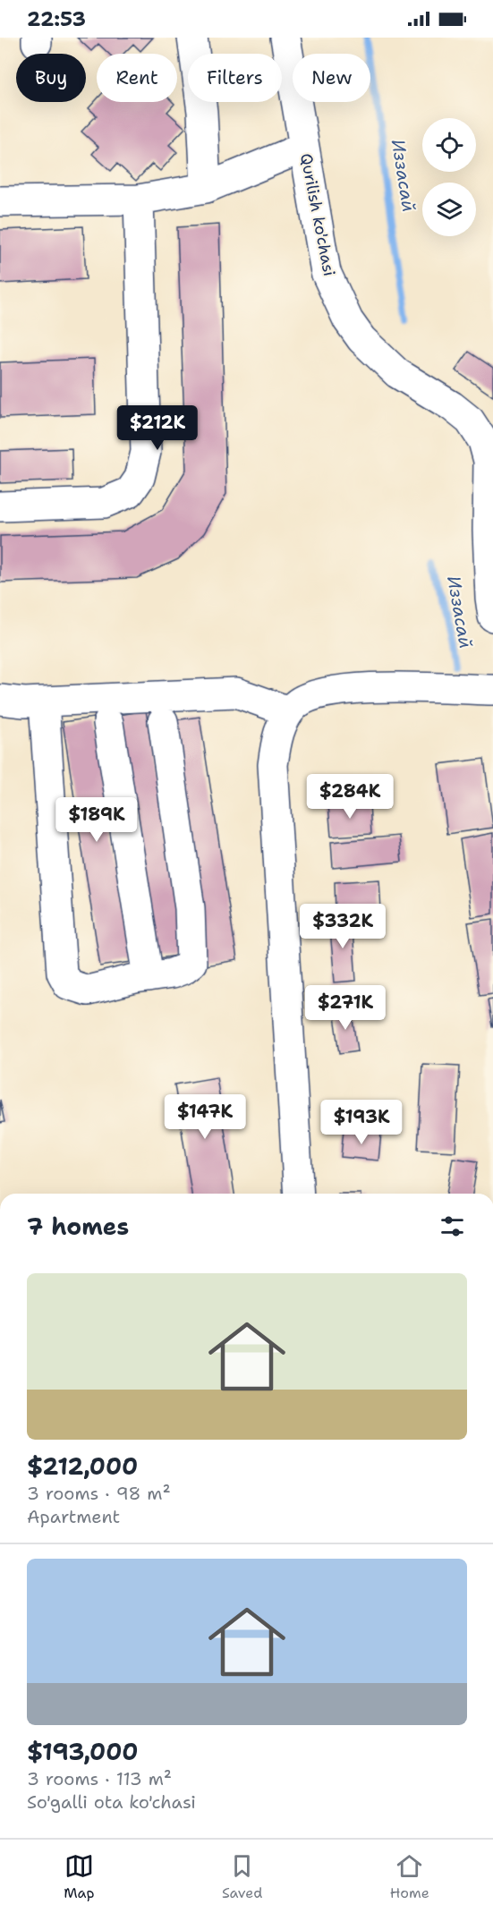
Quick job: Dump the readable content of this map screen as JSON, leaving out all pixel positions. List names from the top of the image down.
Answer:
{
  "streets": {
    "street": ["Qurilish ko'chasi"]
  },
  "water": ["Иззасай"],
  "page": {
    "status": "22:53",
    "chip": [
      "Buy",
      "Rent",
      "Filters",
      "New"
    ],
    "price": [
      "$212K",
      "$284K",
      "$189K",
      "$332K",
      "$271K",
      "$147K",
      "$193K"
    ],
    "heading": "7 homes",
    "list": [
      {
        "name": "$212,000",
        "note": "3 rooms · 98 m² · Apartment"
      },
      {
        "name": "$193,000",
        "note": "3 rooms · 113 m² · So'galli ota ko'chasi"
      }
    ],
    "tabs": ["Map", "Saved", "Home"]
  }
}
